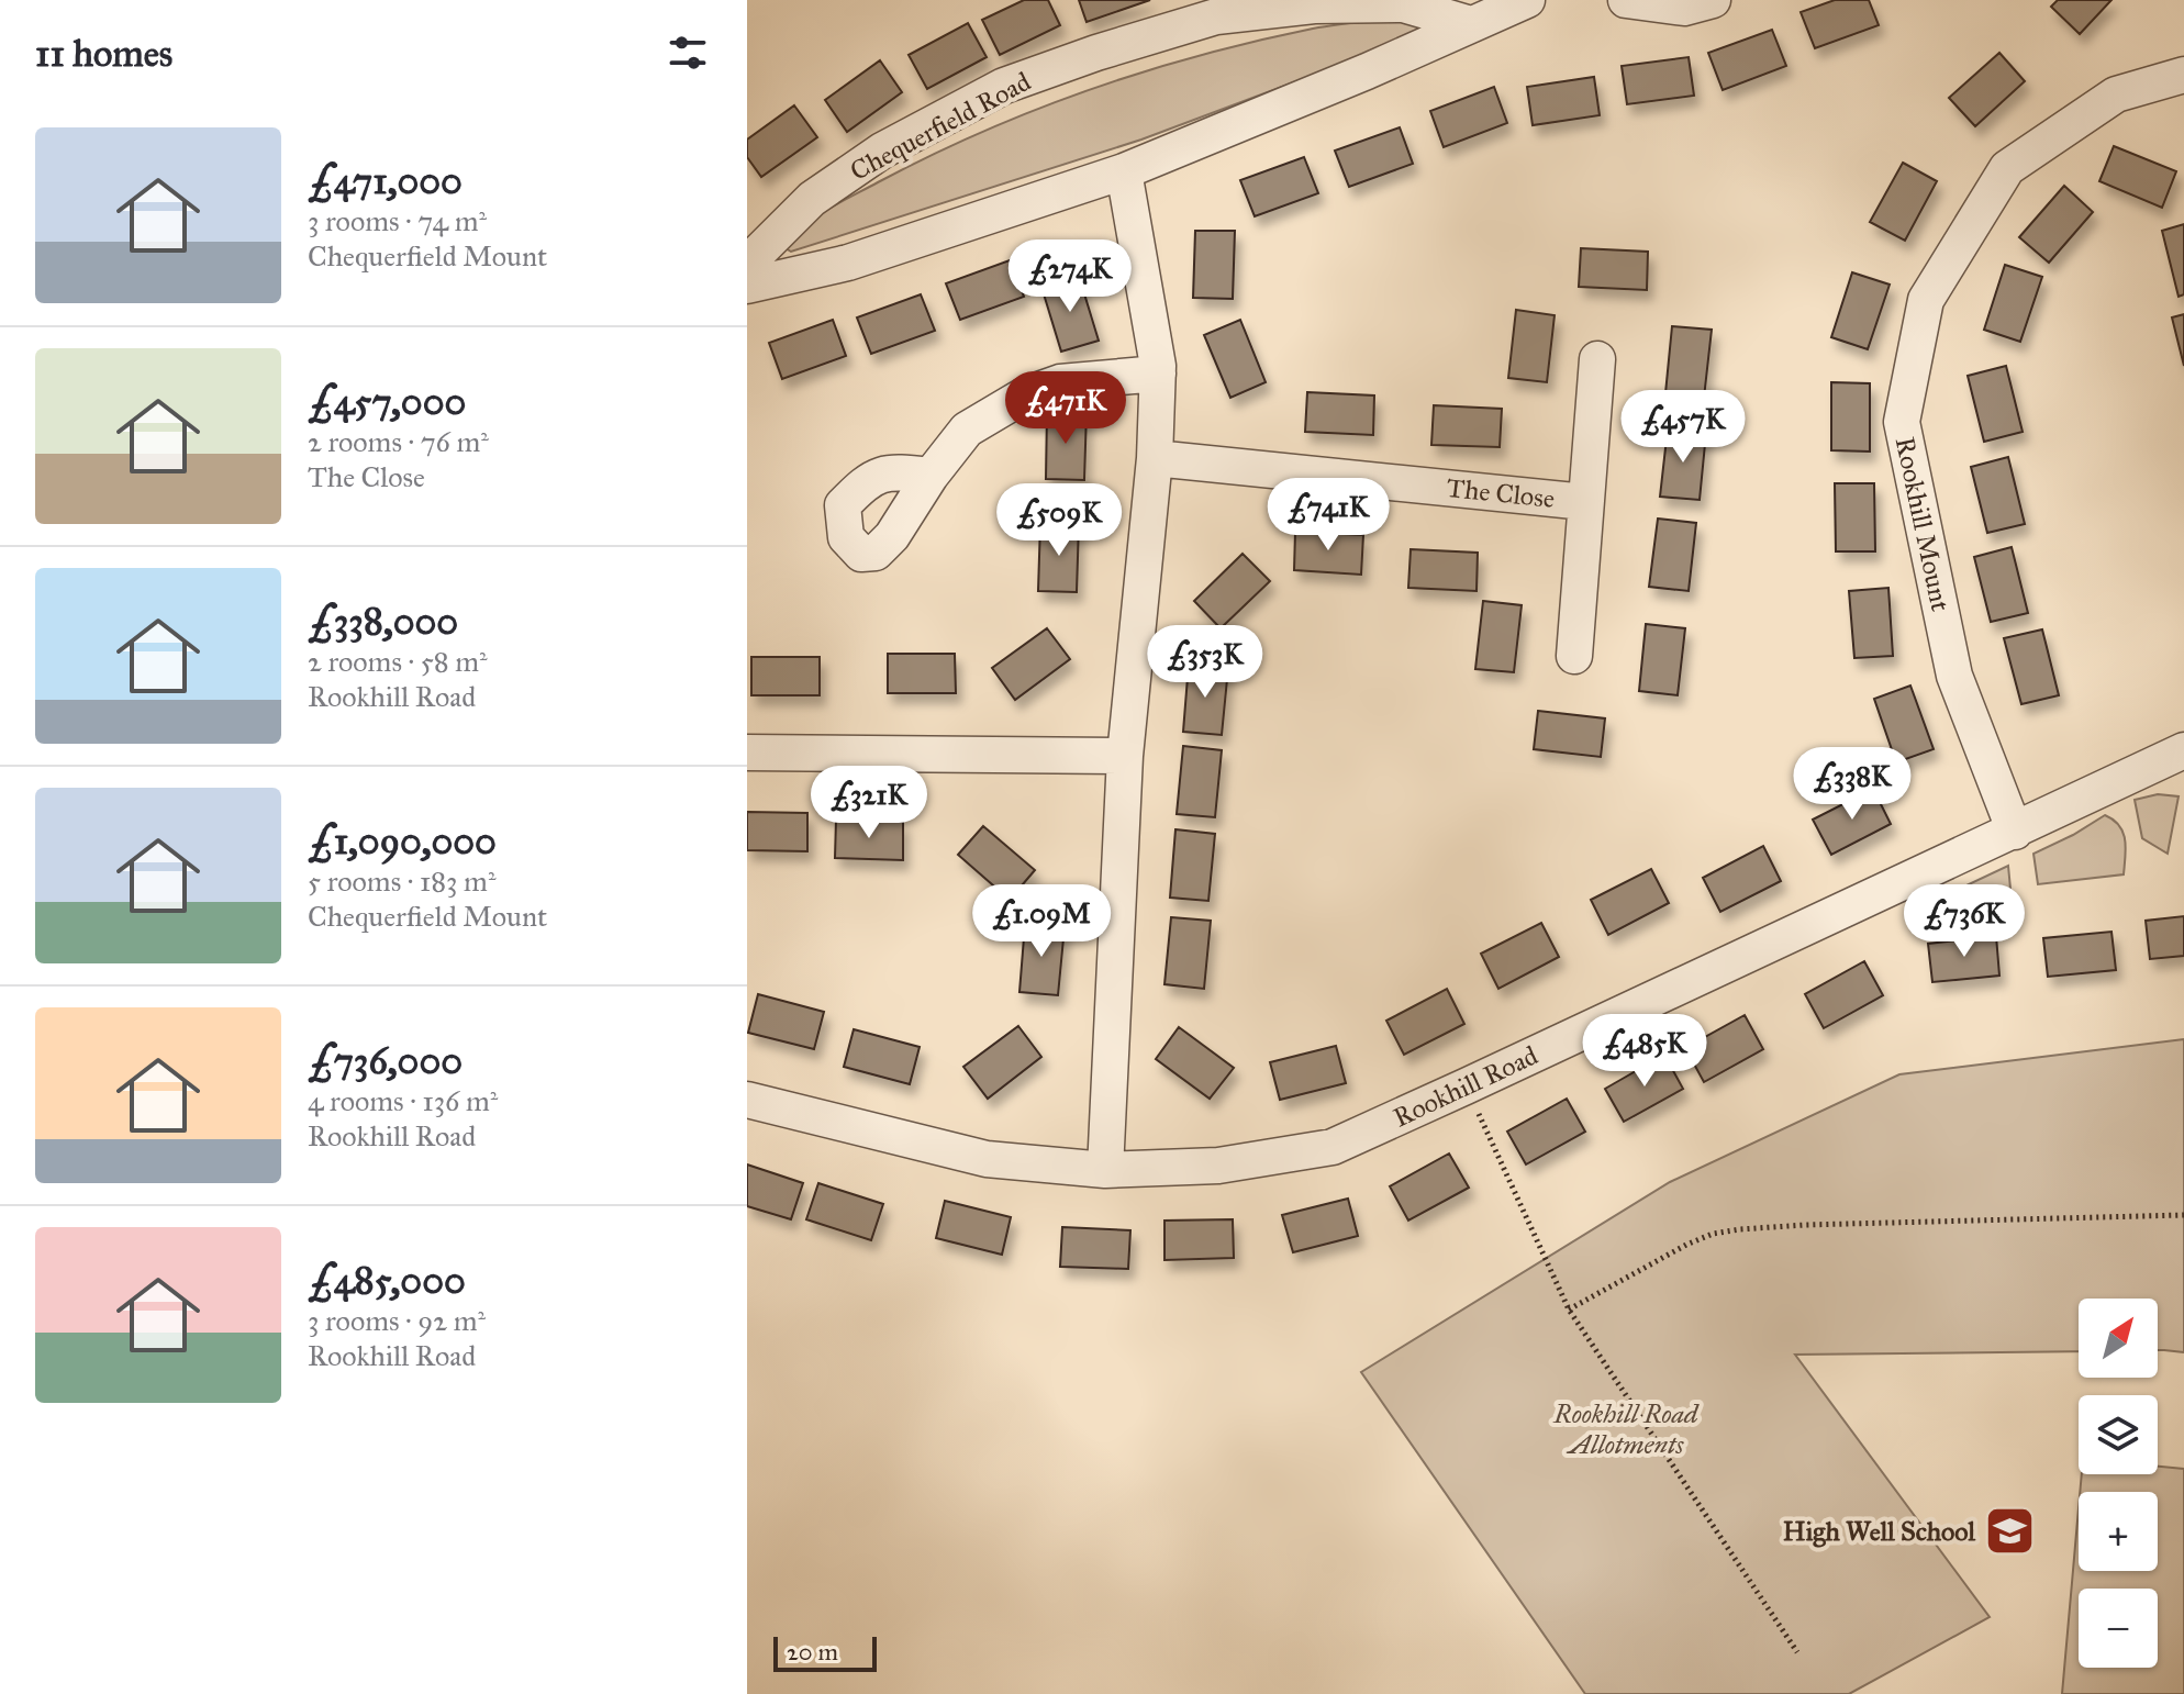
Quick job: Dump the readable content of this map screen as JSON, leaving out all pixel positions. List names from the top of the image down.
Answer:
{
  "streets": {
    "street": [
      "Chequerfield Road",
      "The Close",
      "Rookhill Mount",
      "Rookhill Road"
    ]
  },
  "crossings": [
    ["Rookhill Mount", "Rookhill Road"]
  ],
  "parks": ["Rookhill Road Allotments"],
  "places": {
    "school or university": ["High Well School"]
  },
  "scale_bar": "20 m",
  "north": "top right",
  "page": {
    "heading": "11 homes",
    "list": [
      {
        "name": "£471,000",
        "note": "3 rooms · 74 m² · Chequerfield Mount"
      },
      {
        "name": "£457,000",
        "note": "2 rooms · 76 m² · The Close"
      },
      {
        "name": "£338,000",
        "note": "2 rooms · 58 m² · Rookhill Road"
      },
      {
        "name": "£1,090,000",
        "note": "5 rooms · 183 m² · Chequerfield Mount"
      },
      {
        "name": "£736,000",
        "note": "4 rooms · 136 m² · Rookhill Road"
      },
      {
        "name": "£485,000",
        "note": "3 rooms · 92 m² · Rookhill Road"
      }
    ],
    "price": [
      "£274K",
      "£471K",
      "£457K",
      "£741K",
      "£509K",
      "£353K",
      "£338K",
      "£321K",
      "£1.09M",
      "£736K",
      "£485K"
    ],
    "map_buttons": ["+", "−"],
    "scale": "20 m"
  }
}
